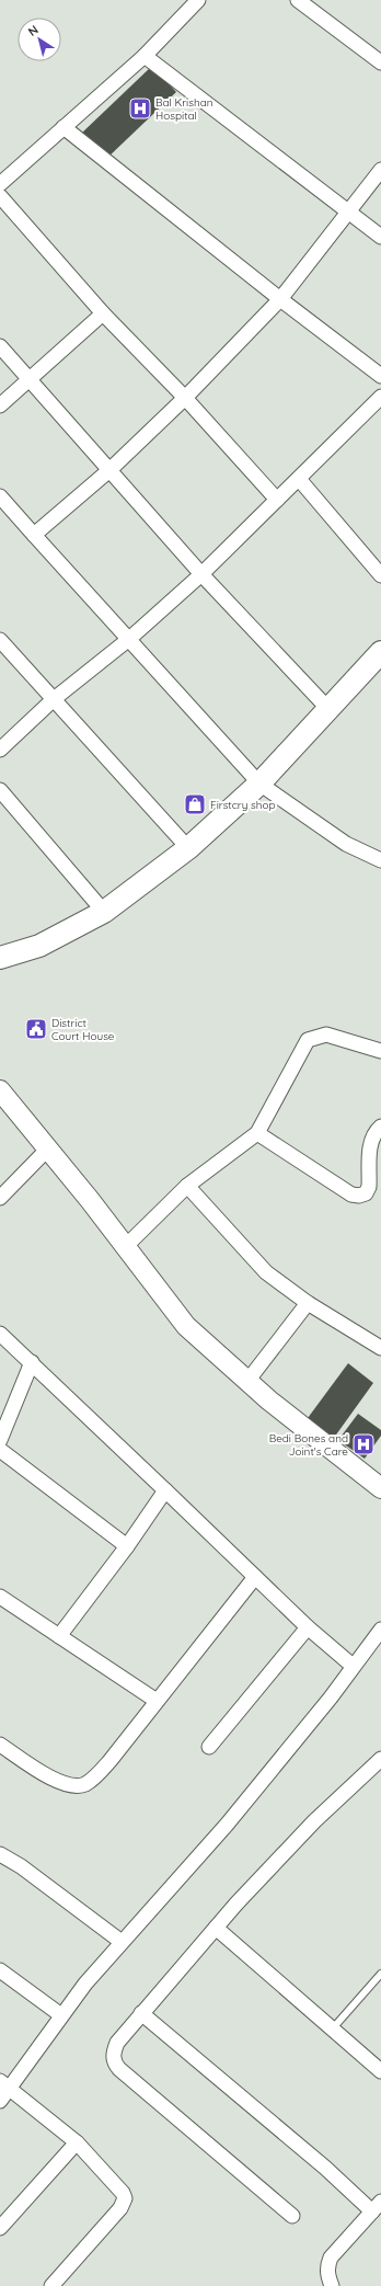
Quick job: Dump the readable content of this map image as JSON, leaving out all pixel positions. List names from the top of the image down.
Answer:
{
  "places": {
    "hospital": ["Bal Krishan Hospital", "Bedi Bones and Joint's Care"],
    "shop": ["Firstcry shop"],
    "public building": ["District Court House"]
  },
  "north": "top left"
}
